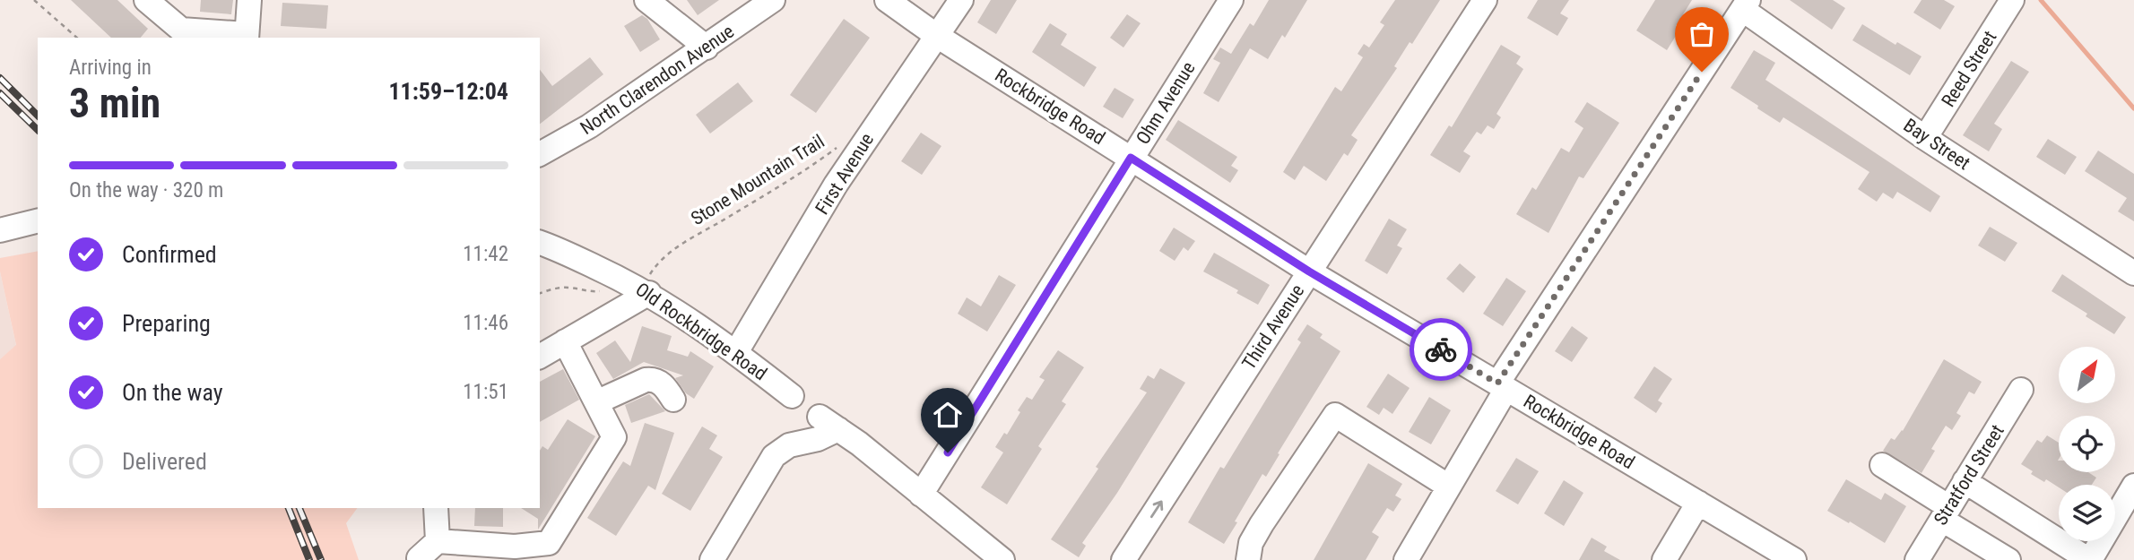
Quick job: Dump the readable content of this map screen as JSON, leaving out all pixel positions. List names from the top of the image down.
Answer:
{
  "streets": {
    "street": [
      "Reed Street",
      "North Clarendon Avenue",
      "Ohm Avenue",
      "Rockbridge Road",
      "Bay Street",
      "First Avenue",
      "Third Avenue",
      "Old Rockbridge Road",
      "Stratford Street"
    ],
    "path": ["Stone Mountain Trail"]
  },
  "crossings": [
    ["Reed Street", "Bay Street"],
    ["Ohm Avenue", "Rockbridge Road"],
    ["Rockbridge Road", "First Avenue"],
    ["Rockbridge Road", "Third Avenue"],
    ["First Avenue", "Old Rockbridge Road"],
    ["Stone Mountain Trail", "Old Rockbridge Road"]
  ],
  "one_way": ["Third Avenue"],
  "north": "top right",
  "page": {
    "heading": ["3 min", "Arriving in", "11:59–12:04"],
    "bar": "On the way · 320 m",
    "list": [
      ["Confirmed", "11:42"],
      ["Preparing", "11:46"],
      ["On the way", "11:51"],
      "Delivered"
    ]
  }
}
